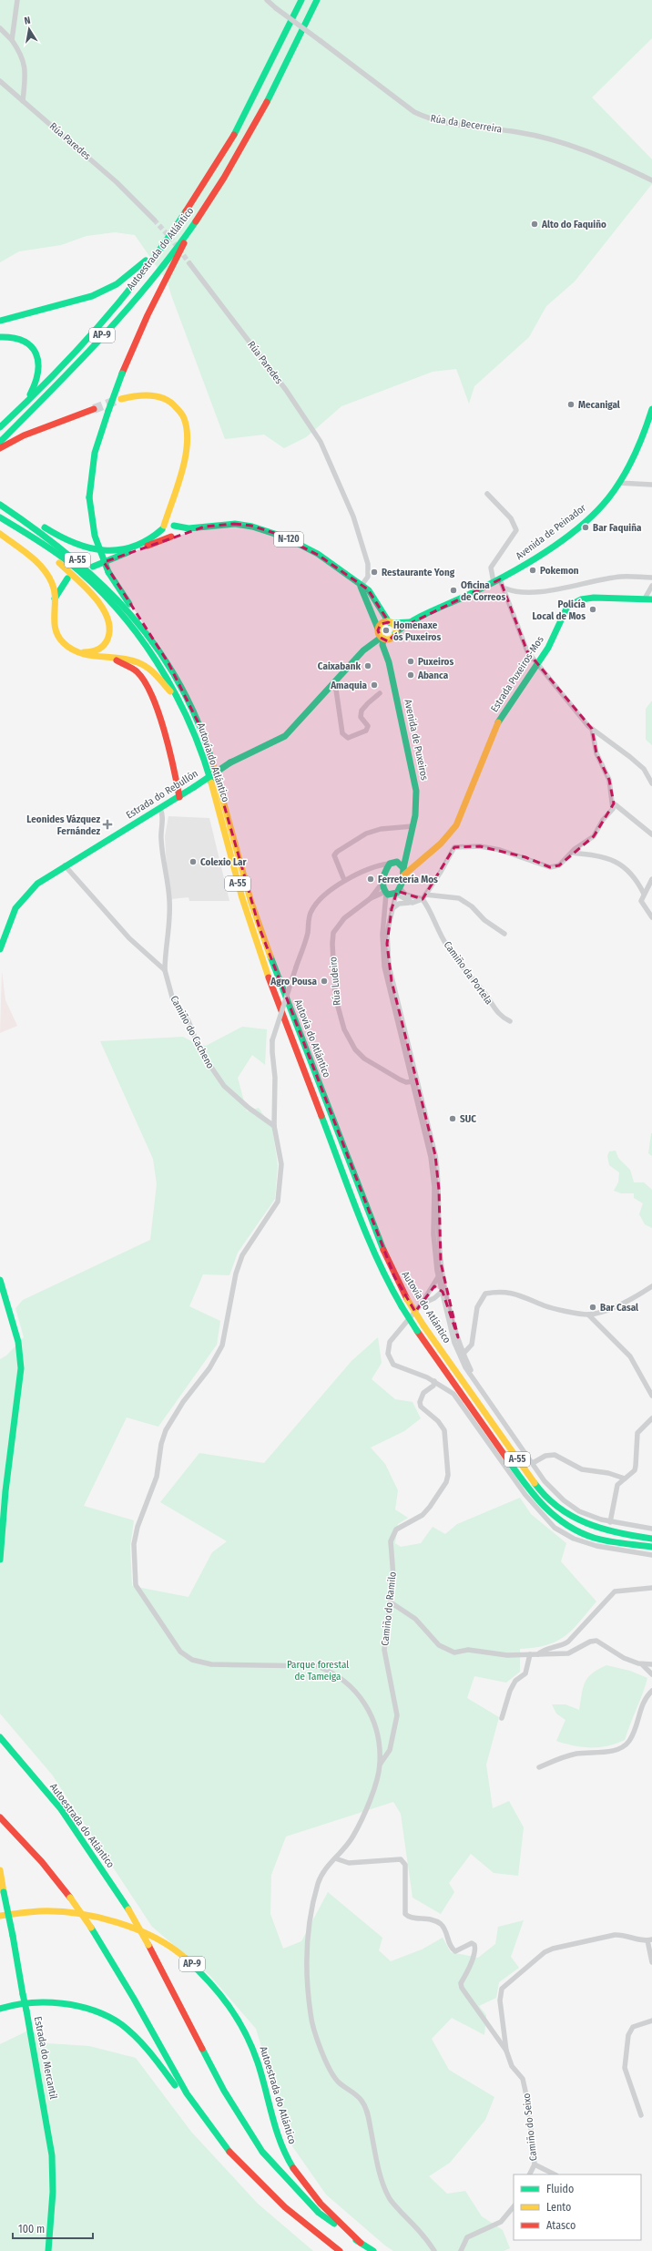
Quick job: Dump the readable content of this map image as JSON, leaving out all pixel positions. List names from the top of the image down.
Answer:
{
  "streets": {
    "main road": [
      "Autoestrada do Atlántico",
      "AP-9",
      "Avenida de Peinador",
      "N-120",
      "A-55",
      "Estrada Puxeiros-Mos",
      "Avenida de Puxeiros",
      "Autovía do Atlántico",
      "Estrada do Rebullón",
      "Estrada do Mercantil"
    ],
    "street": [
      "Rúa da Becerreira",
      "Rúa Paredes",
      "Camiño da Portela",
      "Rúa Ludeiro",
      "Camiño do Cacheno",
      "Camiño do Ramilo",
      "Camiño do Seixo"
    ]
  },
  "crossings": [
    ["Rúa Paredes", "N-120"],
    ["Avenida de Peinador", "N-120"],
    ["Avenida de Peinador", "Avenida de Puxeiros"],
    ["Avenida de Peinador", "Estrada do Rebullón"],
    ["N-120", "Estrada Puxeiros-Mos"],
    ["N-120", "Avenida de Puxeiros"],
    ["N-120", "Estrada do Rebullón"],
    ["Estrada Puxeiros-Mos", "Avenida de Puxeiros"],
    ["Avenida de Puxeiros", "Estrada do Rebullón"],
    ["Estrada do Rebullón", "Camiño do Cacheno"]
  ],
  "parks": ["Parque forestal de Tameiga"],
  "places": {
    "other": [
      "Alto do Faquiño",
      "Mecanigal",
      "Bar Faquiña",
      "Pokemon",
      "Restaurante Yong",
      "Oficina de Correos",
      "Policía Local de Mos",
      "Homenaxe ós Puxeiros",
      "Puxeiros",
      "Caixabank",
      "Abanca",
      "Amaquia",
      "Colexio Lar",
      "Ferretería Mos",
      "Agro Pousa",
      "SUC",
      "Bar Casal"
    ],
    "health": ["Leonides Vázquez Fernández"]
  },
  "legend": ["Fluido", "Lento", "Atasco"],
  "scale_bar": "100 m",
  "north": "top"
}
